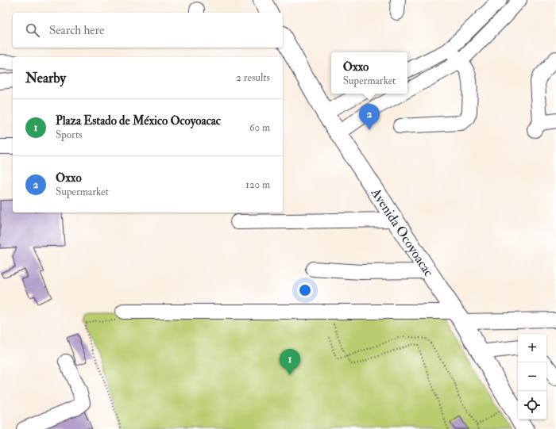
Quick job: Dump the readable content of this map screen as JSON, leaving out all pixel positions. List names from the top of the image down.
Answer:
{
  "streets": {
    "main road": ["Avenida Ocoyoacac"]
  },
  "page": {
    "search": "Search here",
    "popup": ["Oxxo", "Supermarket"],
    "heading": ["Nearby", "2 results"],
    "list": [
      {
        "mark": "1",
        "name": "Plaza Estado de México Ocoyoacac",
        "note": "Sports",
        "value": "60 m"
      },
      {
        "mark": "2",
        "name": "Oxxo",
        "note": "Supermarket",
        "value": "120 m"
      }
    ],
    "pins": ["2", "1"],
    "map_buttons": ["+", "−"]
  }
}
